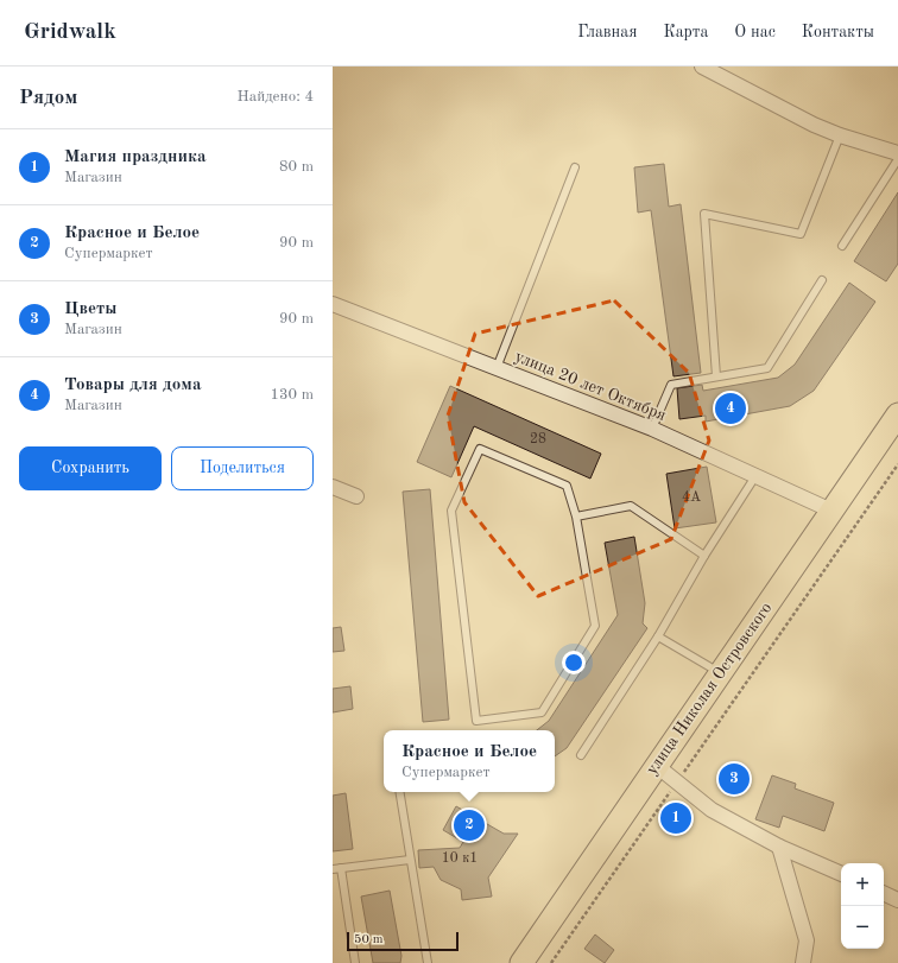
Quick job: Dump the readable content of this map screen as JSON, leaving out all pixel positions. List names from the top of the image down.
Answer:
{
  "streets": {
    "main road": ["улица Николая Островского"],
    "street": ["улица 20 лет Октября"]
  },
  "crossings": [
    ["улица 20 лет Октября", "улица Николая Островского"]
  ],
  "house_numbers": ["28", "4А", "10 к1"],
  "scale_bar": "50 m",
  "page": {
    "header": "Gridwalk",
    "nav": [
      "Главная",
      "Карта",
      "О нас",
      "Контакты"
    ],
    "heading": ["Рядом", "Найдено: 4"],
    "list": [
      {
        "mark": "1",
        "name": "Магия праздника",
        "note": "Магазин",
        "value": "80 m"
      },
      {
        "mark": "2",
        "name": "Красное и Белое",
        "note": "Супермаркет",
        "value": "90 m"
      },
      {
        "mark": "3",
        "name": "Цветы",
        "note": "Магазин",
        "value": "90 m"
      },
      {
        "mark": "4",
        "name": "Товары для дома",
        "note": "Магазин",
        "value": "130 m"
      }
    ],
    "pins": [
      "4",
      "3",
      "1",
      "2"
    ],
    "buttons": ["Сохранить", "Поделиться"],
    "popup": ["Красное и Белое", "Супермаркет"],
    "map_buttons": ["+", "−"],
    "scale": "50 m"
  }
}
